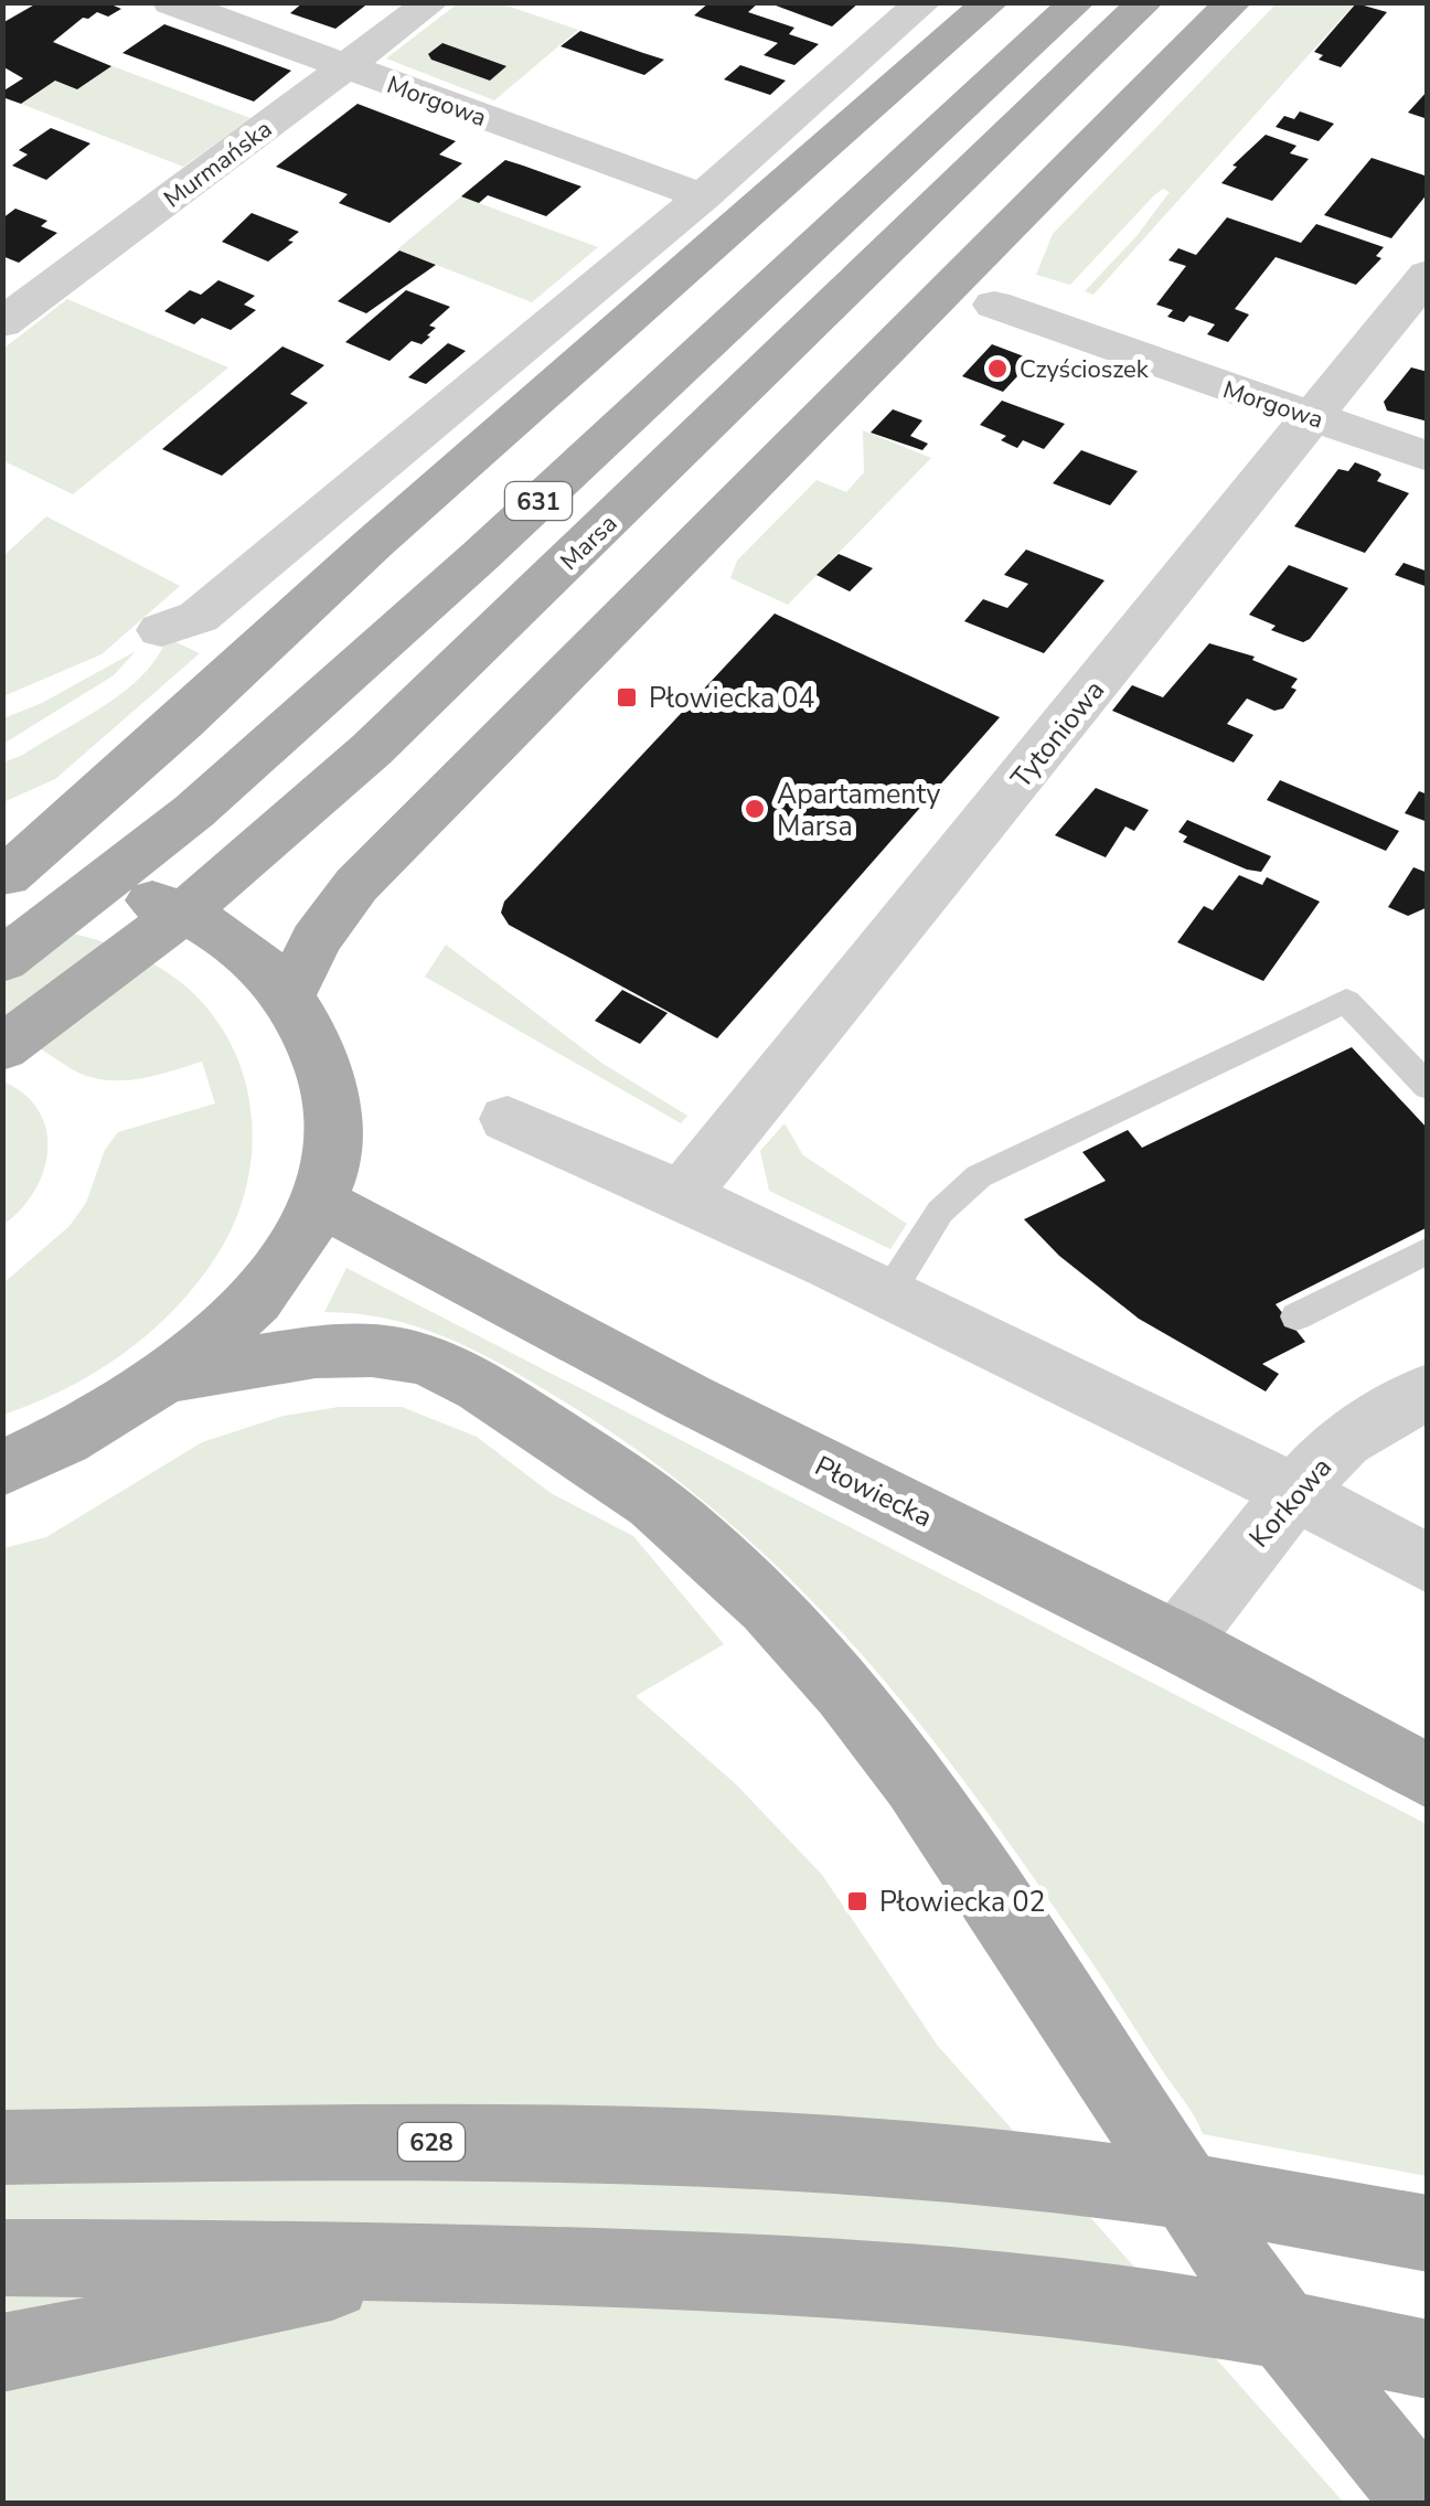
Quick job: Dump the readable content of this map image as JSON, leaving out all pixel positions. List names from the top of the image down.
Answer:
{
  "streets": {
    "main road": [
      "631",
      "Marsa",
      "Płowiecka",
      "628"
    ],
    "street": [
      "Morgowa",
      "Murmańska",
      "Tytoniowa",
      "Korkowa"
    ]
  },
  "crossings": [
    ["Morgowa", "Murmańska"],
    ["Morgowa", "Tytoniowa"],
    ["Płowiecka", "Korkowa"]
  ],
  "places": {
    "other": ["Czyścioszek", "Apartamenty Marsa"],
    "transit": ["Płowiecka 04", "Płowiecka 02"]
  }
}
